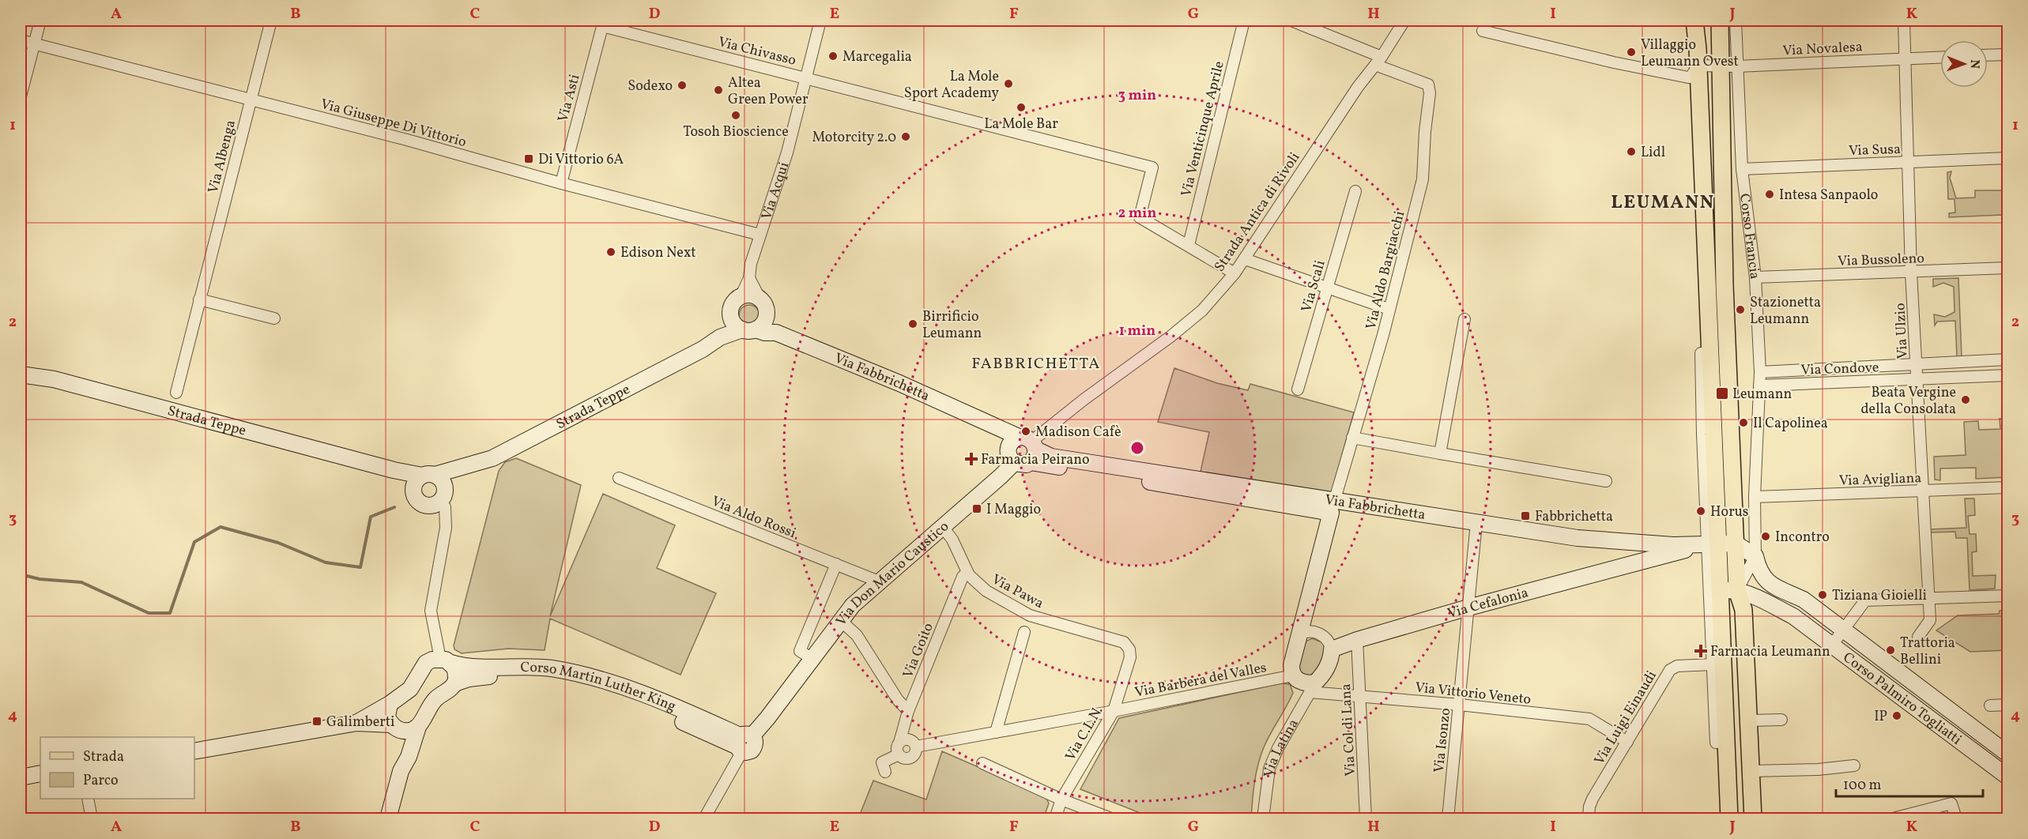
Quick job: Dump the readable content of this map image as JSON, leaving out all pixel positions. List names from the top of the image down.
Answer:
{
  "streets": {
    "main road": ["Corso Francia"],
    "street": [
      "Via Novalesa",
      "Via Chivasso",
      "Via Asti",
      "Via Giuseppe Di Vittorio",
      "Via Venticinque Aprile",
      "Via Susa",
      "Via Albenga",
      "Via Acqui",
      "Strada Antica di Rivoli",
      "Via Bussoleno",
      "Via Aldo Bargiacchi",
      "Via Scali",
      "Via Ulzio",
      "Via Condove",
      "Via Fabbrichetta",
      "Strada Teppe",
      "Via Avigliana",
      "Via Aldo Rossi",
      "Via Don Mario Caustico",
      "Via Pawa",
      "Via Cefalonia",
      "Via Goito",
      "Via Barbera del Valles",
      "Corso Martin Luther King",
      "Via Vittorio Veneto",
      "Corso Palmiro Togliatti",
      "Via Luigi Einaudi",
      "Via Col di Lana",
      "Via C.L.N.",
      "Via Isonzo",
      "Via Latina"
    ]
  },
  "crossings": [
    ["Via Novalesa", "Corso Francia"],
    ["Via Novalesa", "Via Ulzio"],
    ["Via Chivasso", "Via Asti"],
    ["Via Chivasso", "Via Venticinque Aprile"],
    ["Via Chivasso", "Via Acqui"],
    ["Via Asti", "Via Giuseppe Di Vittorio"],
    ["Via Giuseppe Di Vittorio", "Via Albenga"],
    ["Via Giuseppe Di Vittorio", "Via Acqui"],
    ["Via Susa", "Corso Francia"],
    ["Via Susa", "Via Ulzio"],
    ["Via Acqui", "Via Fabbrichetta"],
    ["Via Acqui", "Strada Teppe"],
    ["Strada Antica di Rivoli", "Via Aldo Bargiacchi"],
    ["Strada Antica di Rivoli", "Via Fabbrichetta"],
    ["Strada Antica di Rivoli", "Via Don Mario Caustico"],
    ["Corso Francia", "Via Bussoleno"],
    ["Corso Francia", "Via Condove"],
    ["Corso Francia", "Via Avigliana"],
    ["Corso Francia", "Corso Palmiro Togliatti"],
    ["Via Bussoleno", "Via Ulzio"],
    ["Via Aldo Bargiacchi", "Via Fabbrichetta"],
    ["Via Ulzio", "Via Condove"],
    ["Via Ulzio", "Via Avigliana"],
    ["Via Fabbrichetta", "Strada Teppe"],
    ["Via Fabbrichetta", "Via Don Mario Caustico"],
    ["Via Fabbrichetta", "Via Cefalonia"],
    ["Via Fabbrichetta", "Via Isonzo"],
    ["Via Aldo Rossi", "Via Don Mario Caustico"],
    ["Via Don Mario Caustico", "Via Pawa"],
    ["Via Don Mario Caustico", "Corso Martin Luther King"],
    ["Via Pawa", "Via Goito"],
    ["Via Pawa", "Via C.L.N."],
    ["Via Cefalonia", "Via Barbera del Valles"],
    ["Via Cefalonia", "Via Vittorio Veneto"],
    ["Via Cefalonia", "Via Col di Lana"],
    ["Via Cefalonia", "Via Isonzo"],
    ["Via Cefalonia", "Via Latina"],
    ["Via Goito", "Via Barbera del Valles"],
    ["Via Barbera del Valles", "Via Vittorio Veneto"],
    ["Via Barbera del Valles", "Via C.L.N."],
    ["Via Barbera del Valles", "Via Latina"],
    ["Via Vittorio Veneto", "Via Luigi Einaudi"],
    ["Via Vittorio Veneto", "Via Col di Lana"],
    ["Via Vittorio Veneto", "Via Isonzo"],
    ["Via Vittorio Veneto", "Via Latina"]
  ],
  "districts": ["LEUMANN", "FABBRICHETTA"],
  "places": {
    "other": [
      "Villaggio Leumann Ovest",
      "Marcegalia",
      "La Mole Sport Academy",
      "Sodexo",
      "Altea Green Power",
      "La Mole Bar",
      "Tosoh Bioscience",
      "Motorcity 2.0",
      "Lidl",
      "Intesa Sanpaolo",
      "Edison Next",
      "Stazionetta Leumann",
      "Birrificio Leumann",
      "Beata Vergine della Consolata",
      "Il Capolinea",
      "Madison Cafè",
      "Horus",
      "Incontro",
      "Tiziana Gioielli",
      "Trattoria Bellini",
      "IP"
    ],
    "transit": [
      "Di Vittorio 6A",
      "Leumann",
      "I Maggio",
      "Fabbrichetta",
      "Galimberti"
    ],
    "health": ["Farmacia Peirano", "Farmacia Leumann"]
  },
  "legend": ["Strada", "Parco"],
  "scale_bar": "100 m",
  "north": "right",
  "grid": {
    "columns": [
      "A",
      "B",
      "C",
      "D",
      "E",
      "F",
      "G",
      "H",
      "I",
      "J",
      "K"
    ],
    "rows": [
      "1",
      "2",
      "3",
      "4"
    ]
  },
  "rings": ["3 min", "2 min", "1 min"]
}
